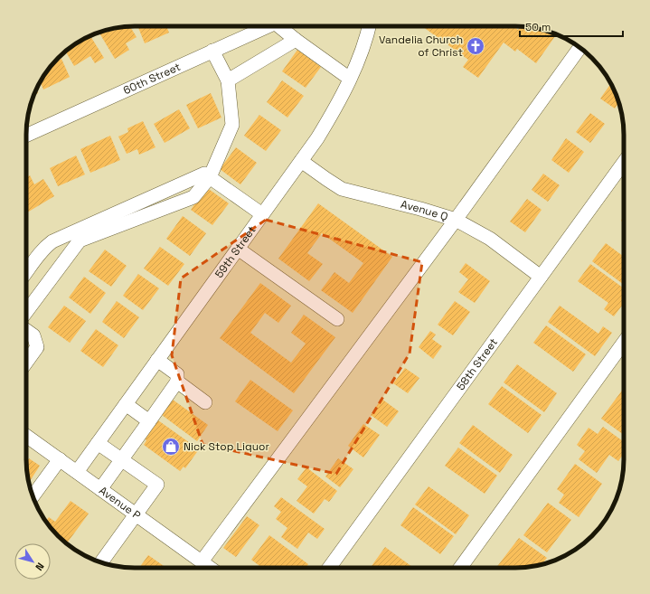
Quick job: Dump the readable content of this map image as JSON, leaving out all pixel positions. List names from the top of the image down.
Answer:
{
  "streets": {
    "street": [
      "60th Street",
      "Avenue Q",
      "59th Street",
      "58th Street",
      "Avenue P"
    ]
  },
  "crossings": [
    ["Avenue Q", "59th Street"],
    ["Avenue Q", "58th Street"],
    ["59th Street", "Avenue P"]
  ],
  "places": {
    "church": ["Vandelia Church of Christ"],
    "shop": ["Nick Stop Liquor"]
  },
  "scale_bar": "50 m",
  "north": "bottom right"
}
